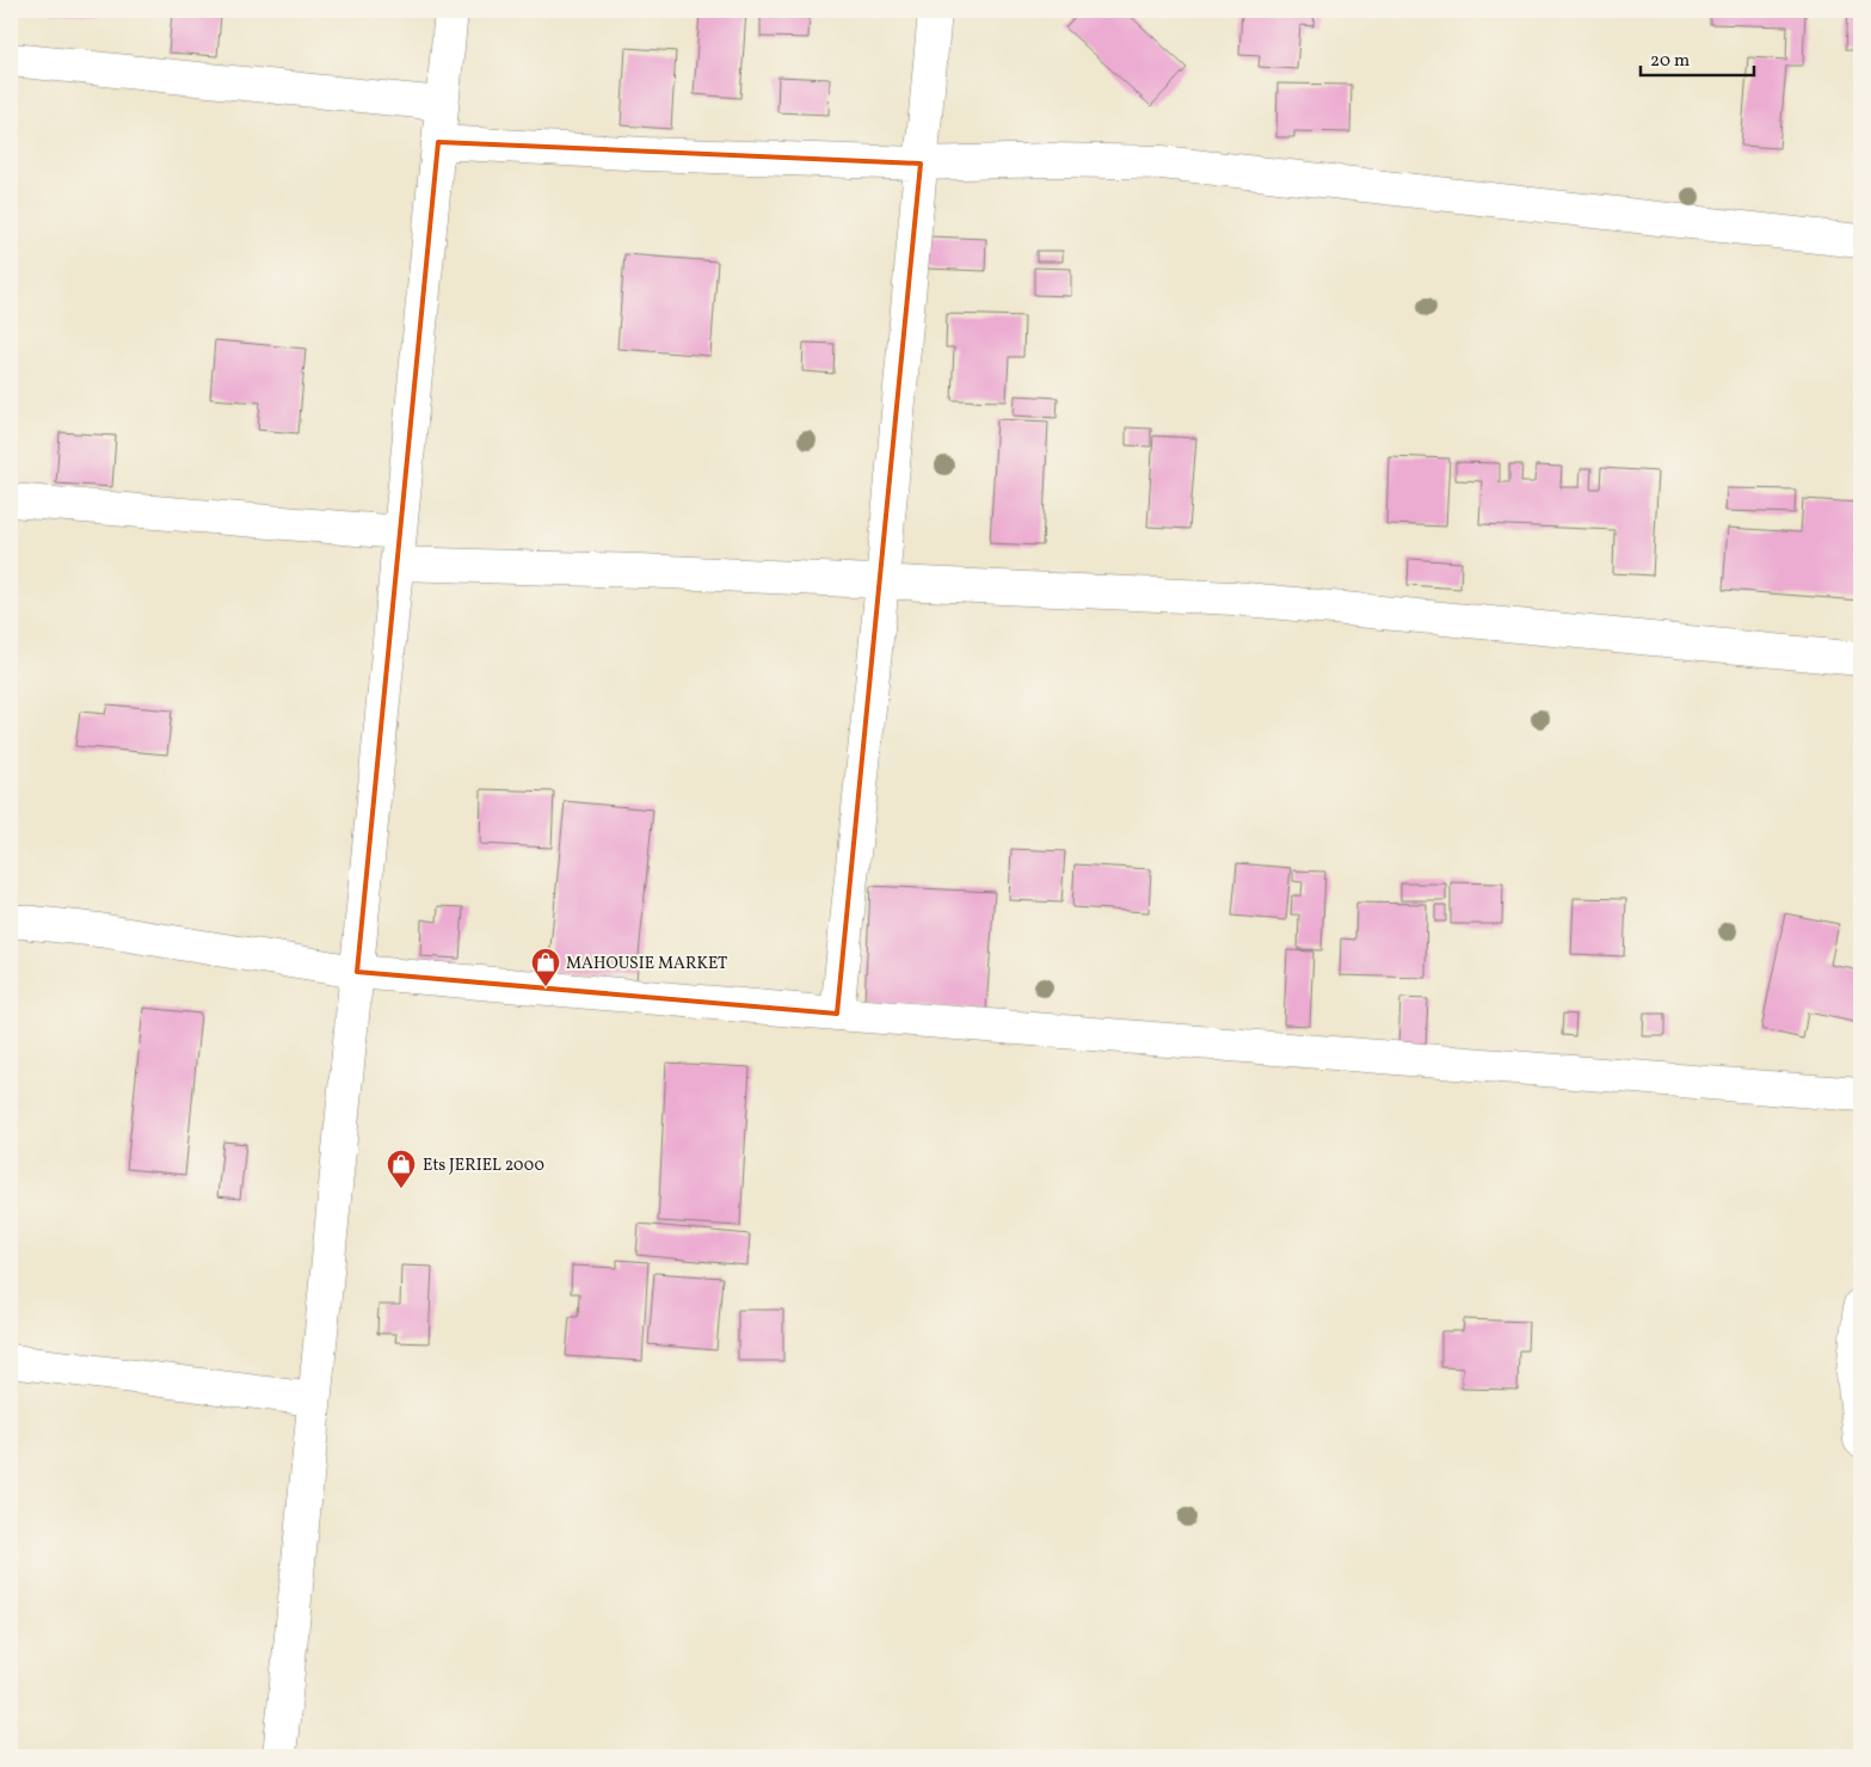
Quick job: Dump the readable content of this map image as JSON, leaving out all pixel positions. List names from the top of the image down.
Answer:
{
  "places": {
    "shop": ["MAHOUSIE MARKET", "Ets JERIEL 2000"]
  },
  "scale_bar": "20 m"
}
